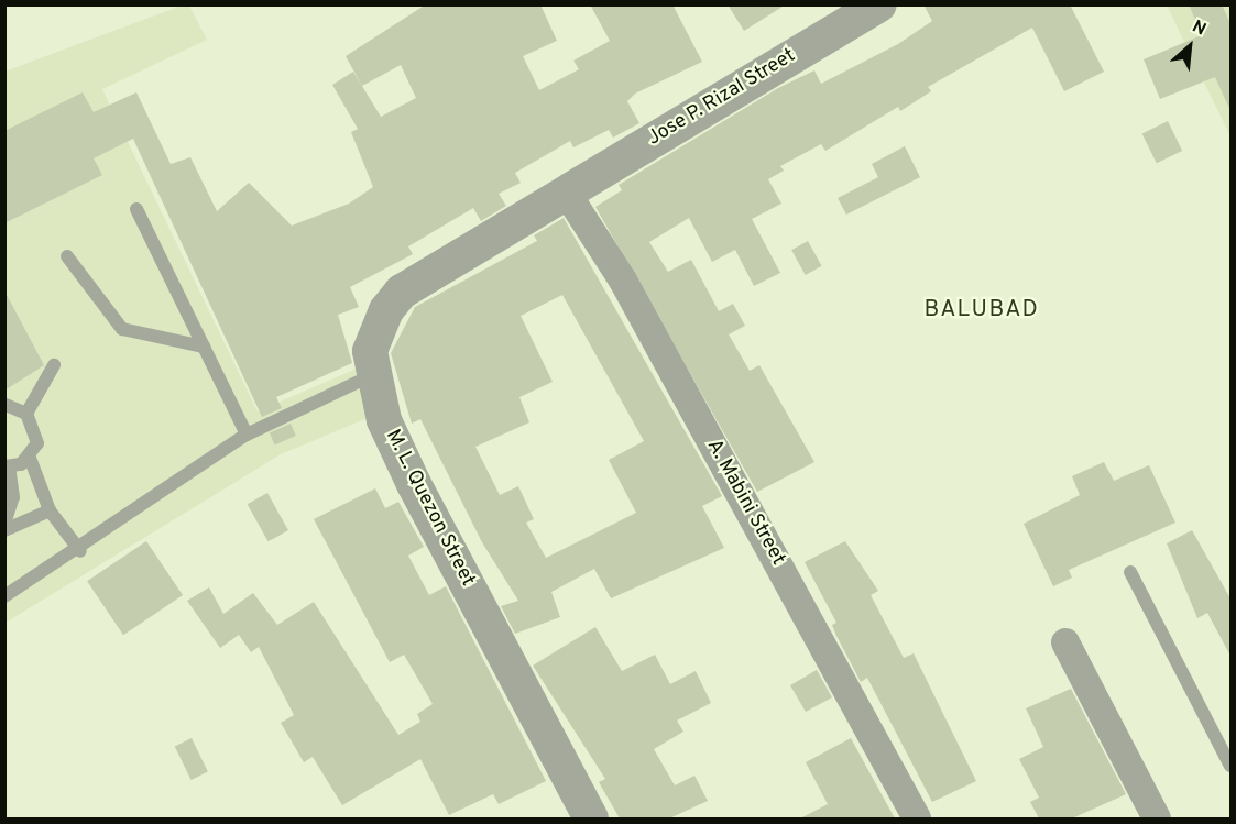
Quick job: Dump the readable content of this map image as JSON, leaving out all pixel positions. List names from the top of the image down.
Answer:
{
  "streets": {
    "street": ["Jose P. Rizal Street", "A. Mabini Street", "M. L. Quezon Street"]
  },
  "crossings": [
    ["Jose P. Rizal Street", "A. Mabini Street"],
    ["Jose P. Rizal Street", "M. L. Quezon Street"],
    ["A. Mabini Street", "M. L. Quezon Street"]
  ],
  "districts": ["BALUBAD"],
  "north": "top right"
}
